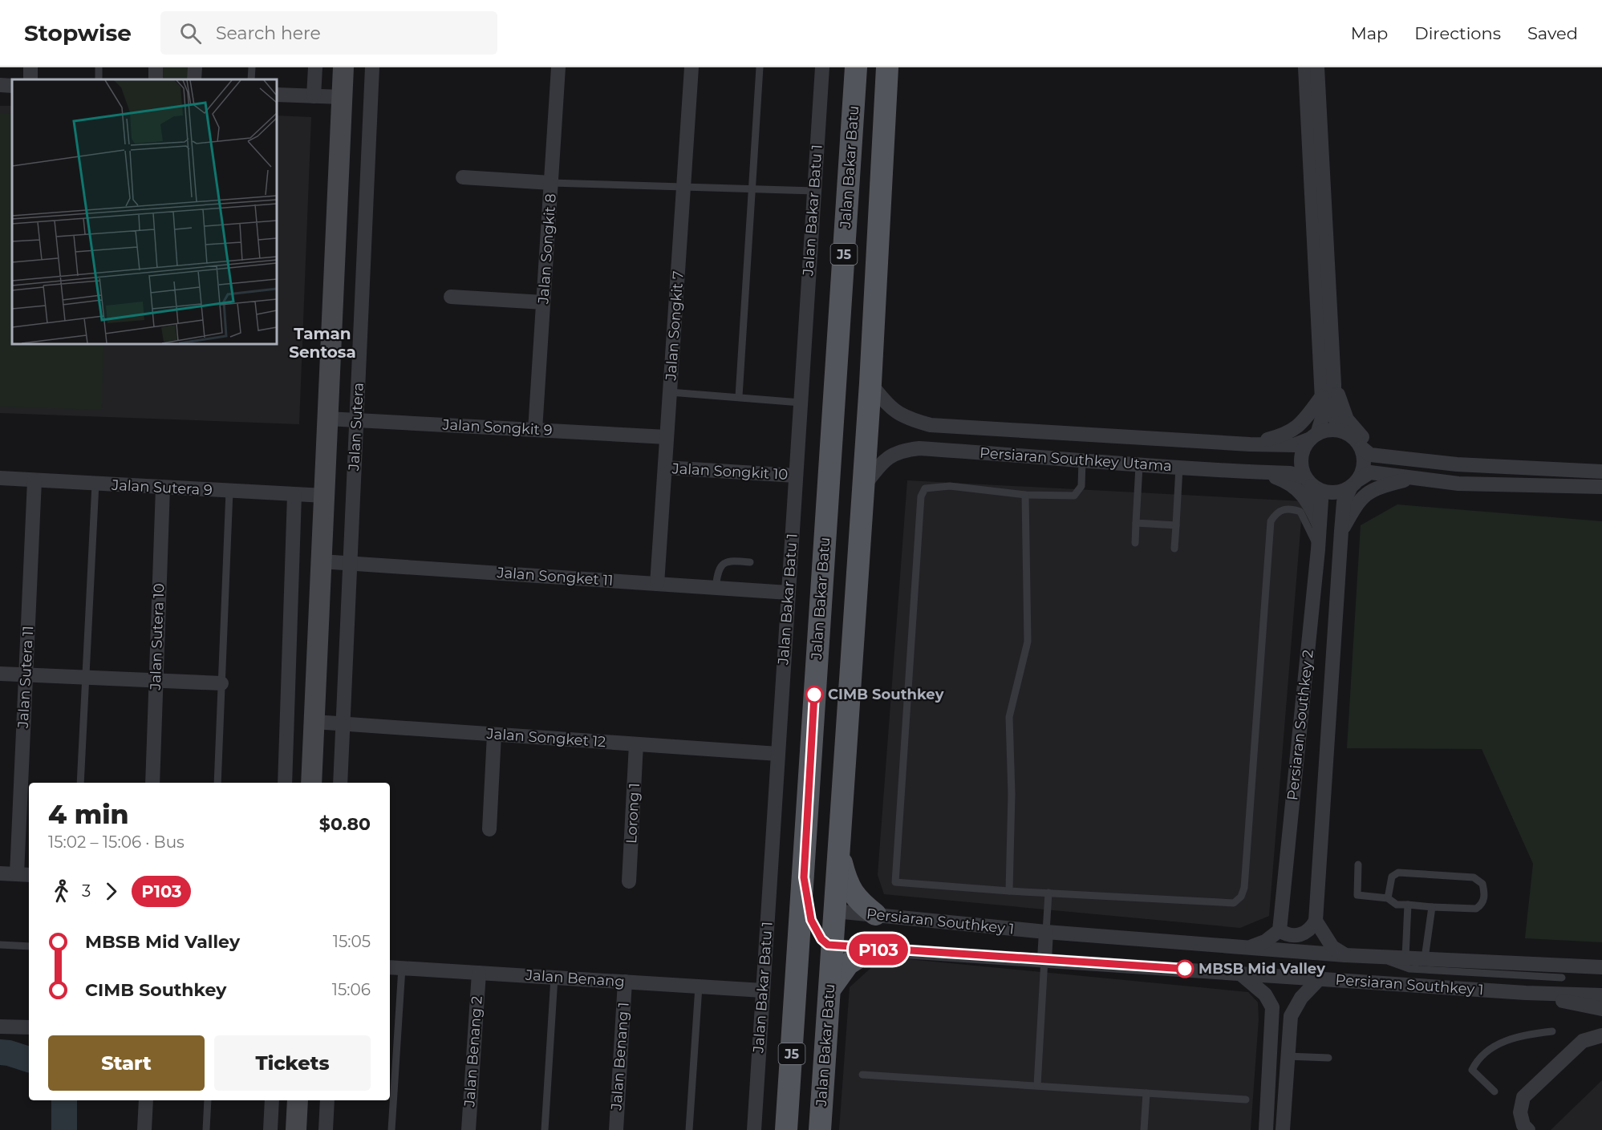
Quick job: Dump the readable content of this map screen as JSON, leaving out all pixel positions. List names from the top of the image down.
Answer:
{
  "streets": {
    "main road": ["Jalan Bakar Batu", "J5"],
    "street": [
      "Jalan Bakar Batu 1",
      "Jalan Songkit 8",
      "Jalan Songkit 7",
      "Jalan Sutera",
      "Jalan Songkit 9",
      "Persiaran Southkey Utama",
      "Jalan Songkit 10",
      "Jalan Sutera 9",
      "Jalan Songket 11",
      "Jalan Sutera 10",
      "Jalan Sutera 11",
      "Persiaran Southkey 2",
      "Jalan Songket 12",
      "Lorong 1",
      "Persiaran Southkey 1",
      "Jalan Benang",
      "Jalan Benang 2",
      "Jalan Benang 1"
    ]
  },
  "crossings": [
    ["Jalan Bakar Batu", "Persiaran Southkey Utama"],
    ["Jalan Bakar Batu", "Persiaran Southkey 1"],
    ["Jalan Bakar Batu 1", "Jalan Songkit 10"],
    ["Jalan Bakar Batu 1", "Jalan Songket 11"],
    ["Jalan Bakar Batu 1", "Jalan Songket 12"],
    ["Jalan Bakar Batu 1", "Jalan Benang"],
    ["Jalan Songkit 8", "Jalan Songkit 9"],
    ["Jalan Songkit 7", "Jalan Songkit 9"],
    ["Jalan Songkit 7", "Jalan Songkit 10"],
    ["Jalan Songkit 7", "Jalan Songket 11"],
    ["Jalan Sutera", "Jalan Songkit 9"],
    ["Jalan Sutera", "Jalan Sutera 9"],
    ["Jalan Sutera", "Jalan Songket 11"],
    ["Jalan Sutera", "Jalan Songket 12"],
    ["Persiaran Southkey Utama", "Persiaran Southkey 2"],
    ["Jalan Sutera 9", "Jalan Sutera 10"],
    ["Jalan Sutera 9", "Jalan Sutera 11"],
    ["Jalan Songket 12", "Lorong 1"],
    ["Jalan Benang", "Jalan Benang 2"],
    ["Jalan Benang", "Jalan Benang 1"]
  ],
  "districts": ["Taman Sentosa"],
  "places": ["CIMB Southkey", "MBSB Mid Valley"],
  "lines": ["bus line P103"],
  "page": {
    "header": "Stopwise",
    "search": "Search here",
    "nav": ["Map", "Directions", "Saved"],
    "on_map": "P103",
    "heading": ["4 min", "15:02 – 15:06 · Bus", "$0.80"],
    "legs": ["3", "P103"],
    "list": [
      {
        "name": "MBSB Mid Valley",
        "value": "15:05"
      },
      {
        "name": "CIMB Southkey",
        "value": "15:06"
      }
    ],
    "buttons": ["Start", "Tickets"]
  }
}
